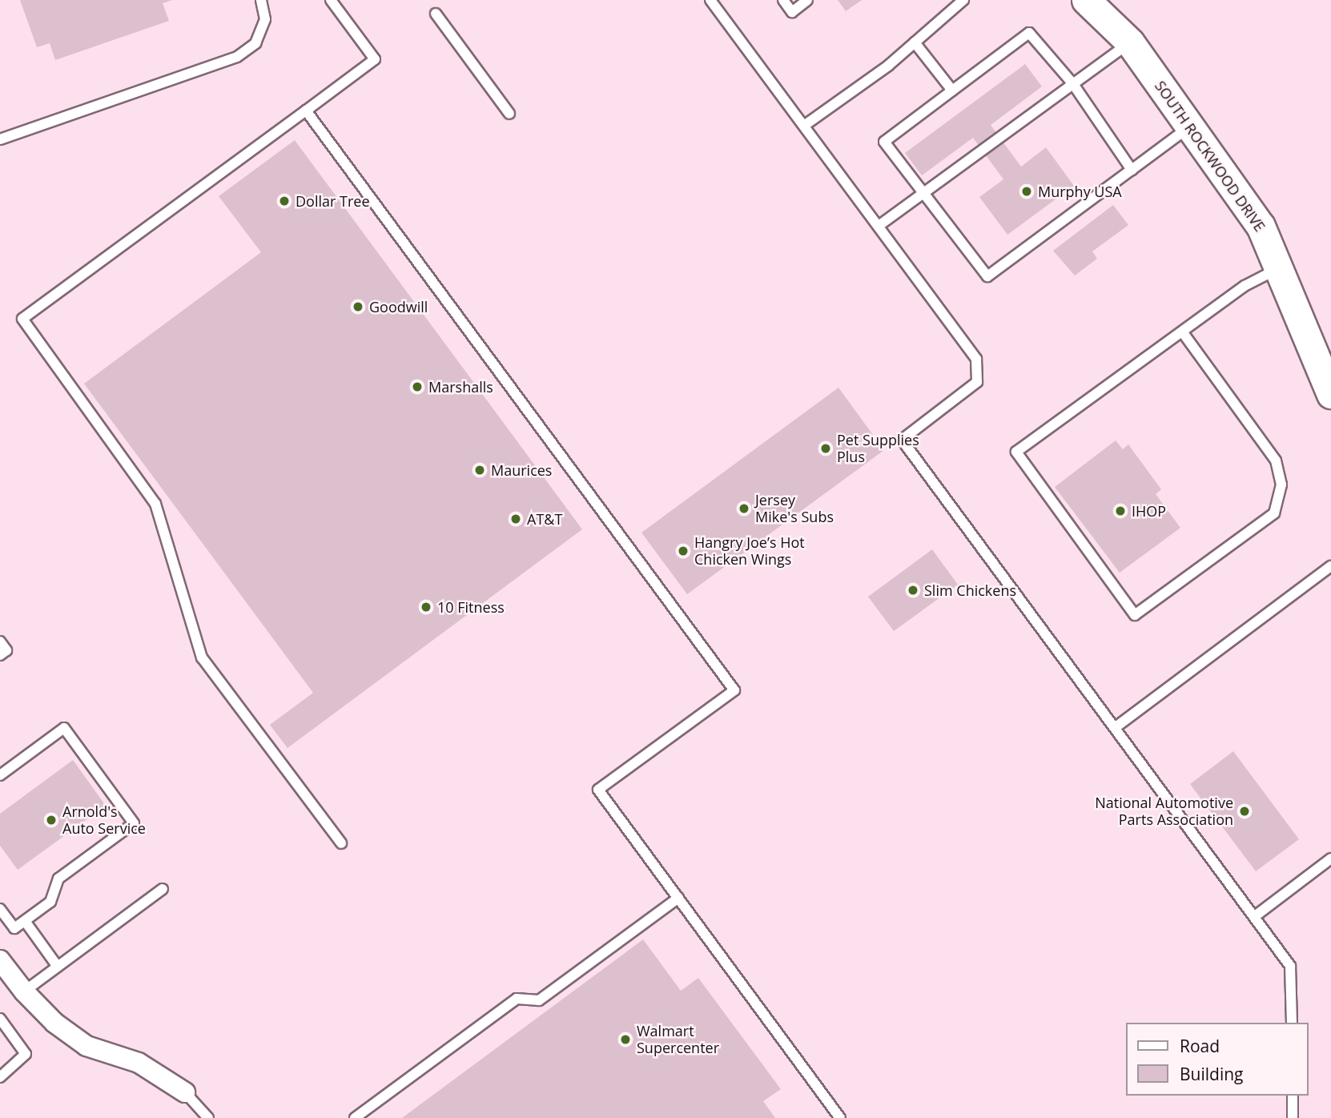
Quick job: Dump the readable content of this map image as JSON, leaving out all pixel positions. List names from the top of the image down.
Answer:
{
  "streets": {
    "main road": ["SOUTH ROCKWOOD DRIVE"]
  },
  "places": [
    "Murphy USA",
    "Dollar Tree",
    "Goodwill",
    "Marshalls",
    "Pet Supplies Plus",
    "Maurices",
    "Jersey Mike's Subs",
    "IHOP",
    "AT&T",
    "Hangry Joe’s Hot Chicken Wings",
    "Slim Chickens",
    "10 Fitness",
    "National Automotive Parts Association",
    "Arnold's Auto Service",
    "Walmart Supercenter"
  ],
  "legend": ["Road", "Building"]
}
